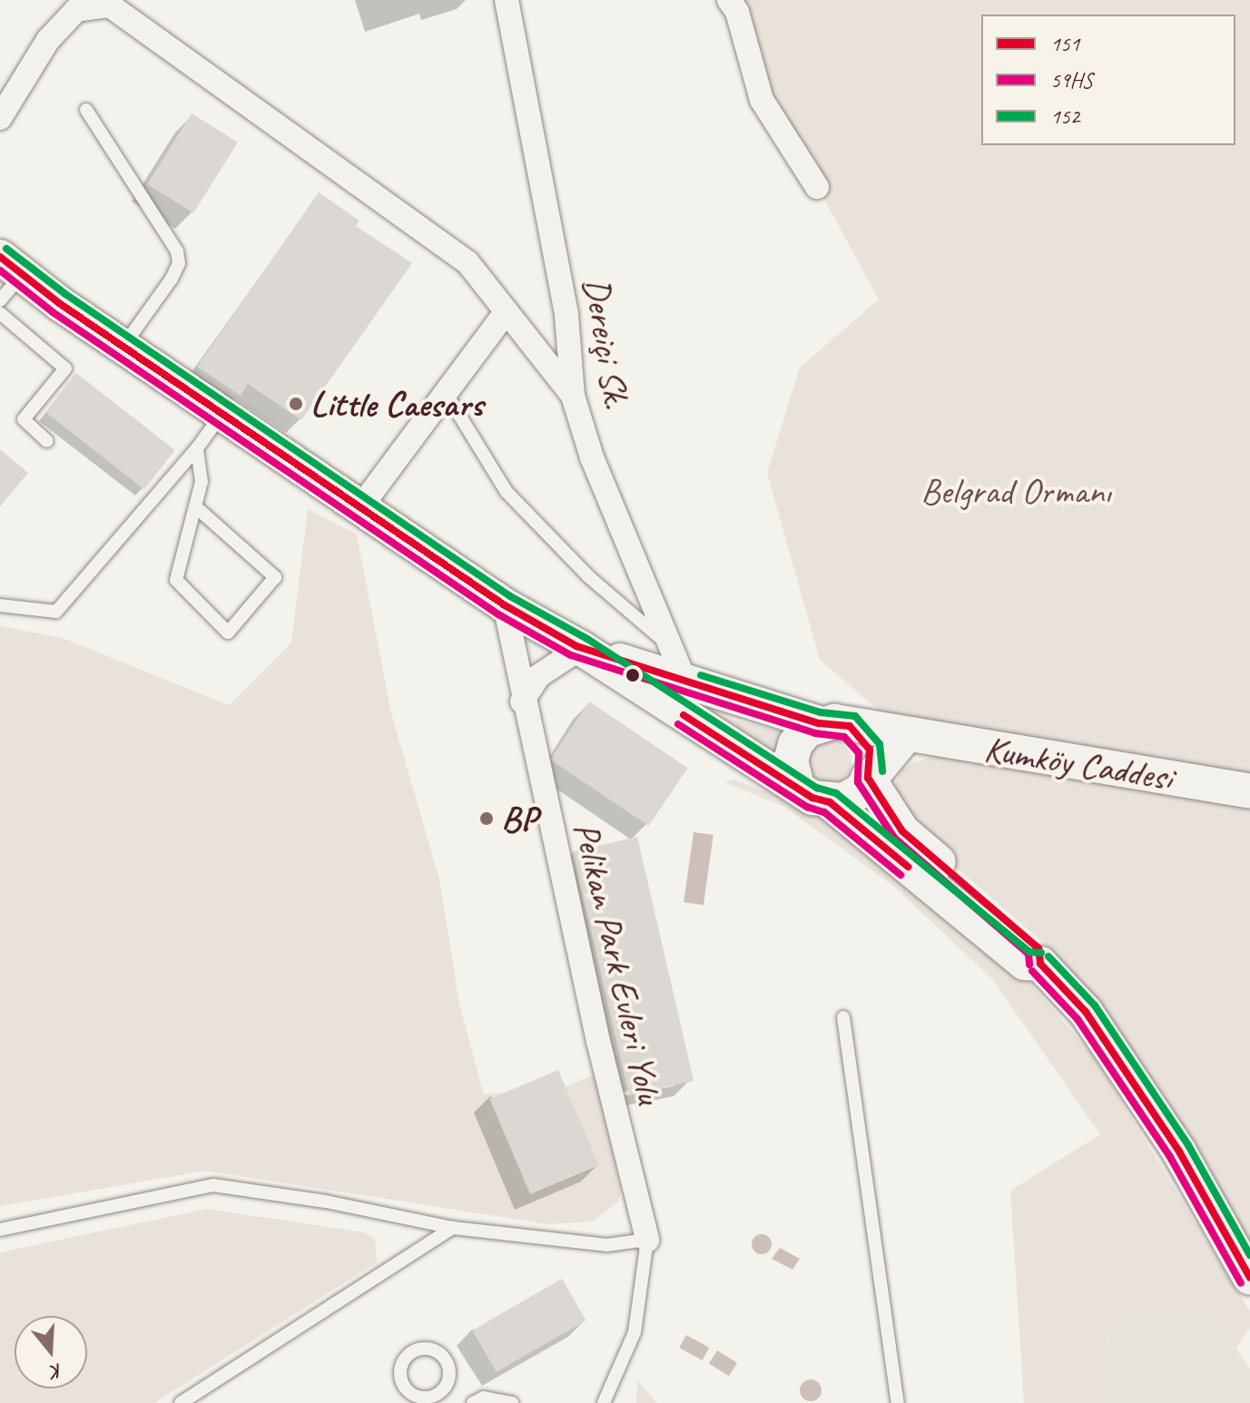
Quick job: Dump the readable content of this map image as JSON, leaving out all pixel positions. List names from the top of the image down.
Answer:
{
  "streets": {
    "street": ["Dereiçi Sk.", "Kumköy Caddesi", "Pelikan Park Evleri Yolu"]
  },
  "crossings": [
    ["Dereiçi Sk.", "Kumköy Caddesi"]
  ],
  "parks": ["Belgrad Ormanı"],
  "places": ["Little Caesars", "BP"],
  "lines": ["transit line 152", "transit line 151", "transit line 59HS"],
  "legend": ["151", "59HS", "152"],
  "north": "bottom"
}
